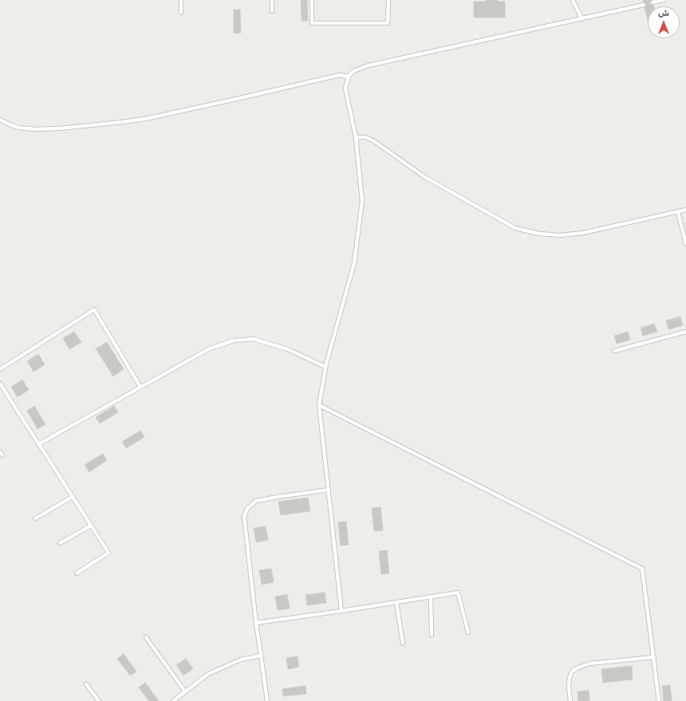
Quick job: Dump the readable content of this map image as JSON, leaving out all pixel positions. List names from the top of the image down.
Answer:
{
  "north": "top"
}
